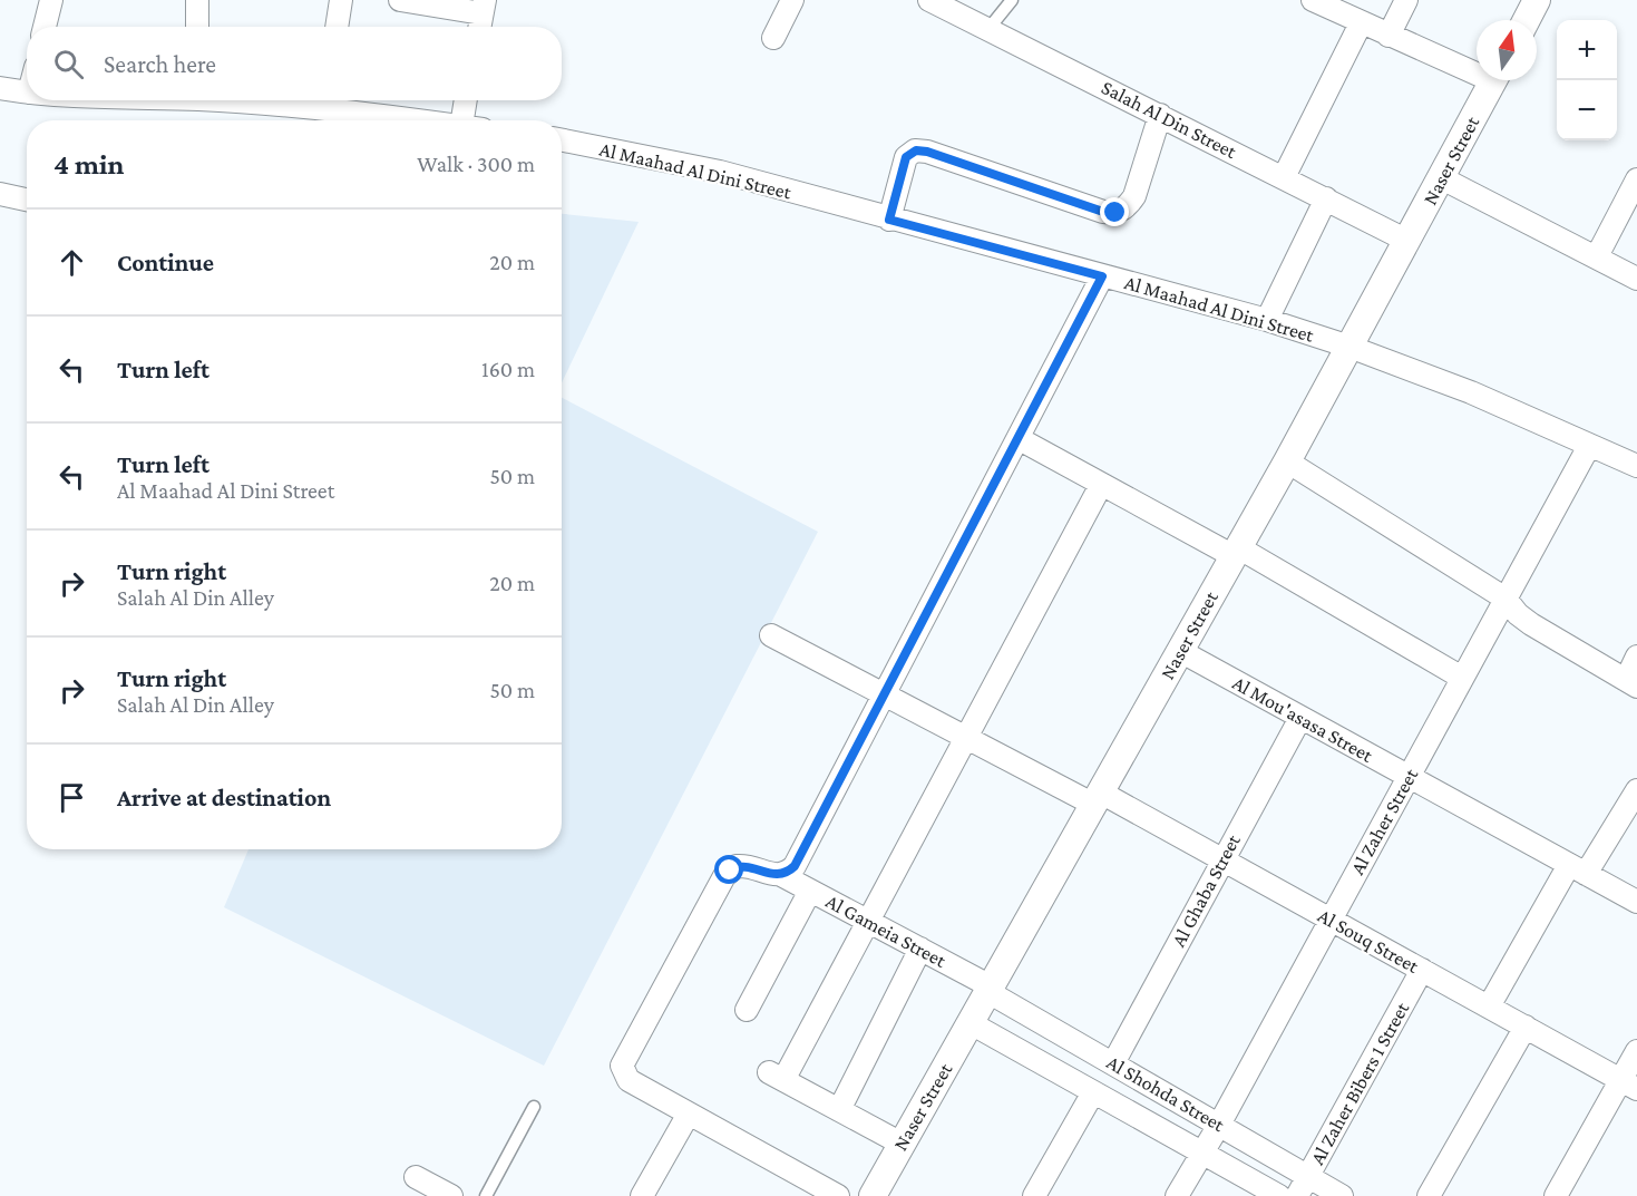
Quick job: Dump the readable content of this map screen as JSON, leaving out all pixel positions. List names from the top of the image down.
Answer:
{
  "streets": {
    "street": [
      "Salah Al Din Street",
      "Naser Street",
      "Al Maahad Al Dini Street",
      "Al Mou'asasa Street",
      "Al Zaher Street",
      "Al Ghaba Street",
      "Al Gameia Street",
      "Al Souq Street",
      "Al Zaher Bibers 1 Street",
      "Al Shohda Street"
    ]
  },
  "crossings": [
    ["Salah Al Din Street", "Naser Street"],
    ["Naser Street", "Al Maahad Al Dini Street"],
    ["Naser Street", "Al Mou'asasa Street"],
    ["Naser Street", "Al Gameia Street"],
    ["Naser Street", "Al Souq Street"],
    ["Naser Street", "Al Shohda Street"],
    ["Al Maahad Al Dini Street", "Al Zaher Street"],
    ["Al Mou'asasa Street", "Al Zaher Street"],
    ["Al Mou'asasa Street", "Al Ghaba Street"],
    ["Al Zaher Street", "Al Souq Street"],
    ["Al Zaher Street", "Al Shohda Street"],
    ["Al Ghaba Street", "Al Souq Street"],
    ["Al Ghaba Street", "Al Shohda Street"],
    ["Al Gameia Street", "Al Shohda Street"],
    ["Al Souq Street", "Al Zaher Bibers 1 Street"],
    ["Al Zaher Bibers 1 Street", "Al Shohda Street"]
  ],
  "north": "top",
  "page": {
    "map_buttons": ["+", "−"],
    "search": "Search here",
    "heading": ["4 min", "Walk · 300 m"],
    "list": [
      ["Continue", "20 m"],
      ["Turn left", "160 m"],
      ["Turn left", "Al Maahad Al Dini Street", "50 m"],
      ["Turn right", "Salah Al Din Alley", "20 m"],
      ["Turn right", "Salah Al Din Alley", "50 m"],
      "Arrive at destination"
    ]
  }
}
